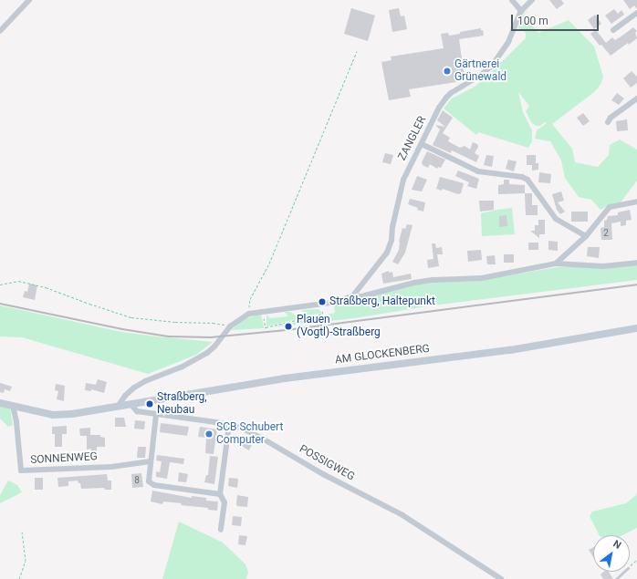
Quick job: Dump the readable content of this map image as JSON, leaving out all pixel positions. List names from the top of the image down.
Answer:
{
  "streets": {
    "main road": ["AM GLOCKENBERG"],
    "street": ["ZANGLER", "SONNENWEG", "POSSIGWEG"]
  },
  "crossings": [
    ["AM GLOCKENBERG", "SONNENWEG"],
    ["AM GLOCKENBERG", "POSSIGWEG"]
  ],
  "places": [
    "Gärtnerei Grünewald",
    "Straßberg, Haltepunkt",
    "Plauen (Vogtl)-Straßberg",
    "Straßberg, Neubau",
    "SCB Schubert Computer"
  ],
  "house_numbers": ["2", "8"],
  "scale_bar": "100 m",
  "north": "top right"
}
